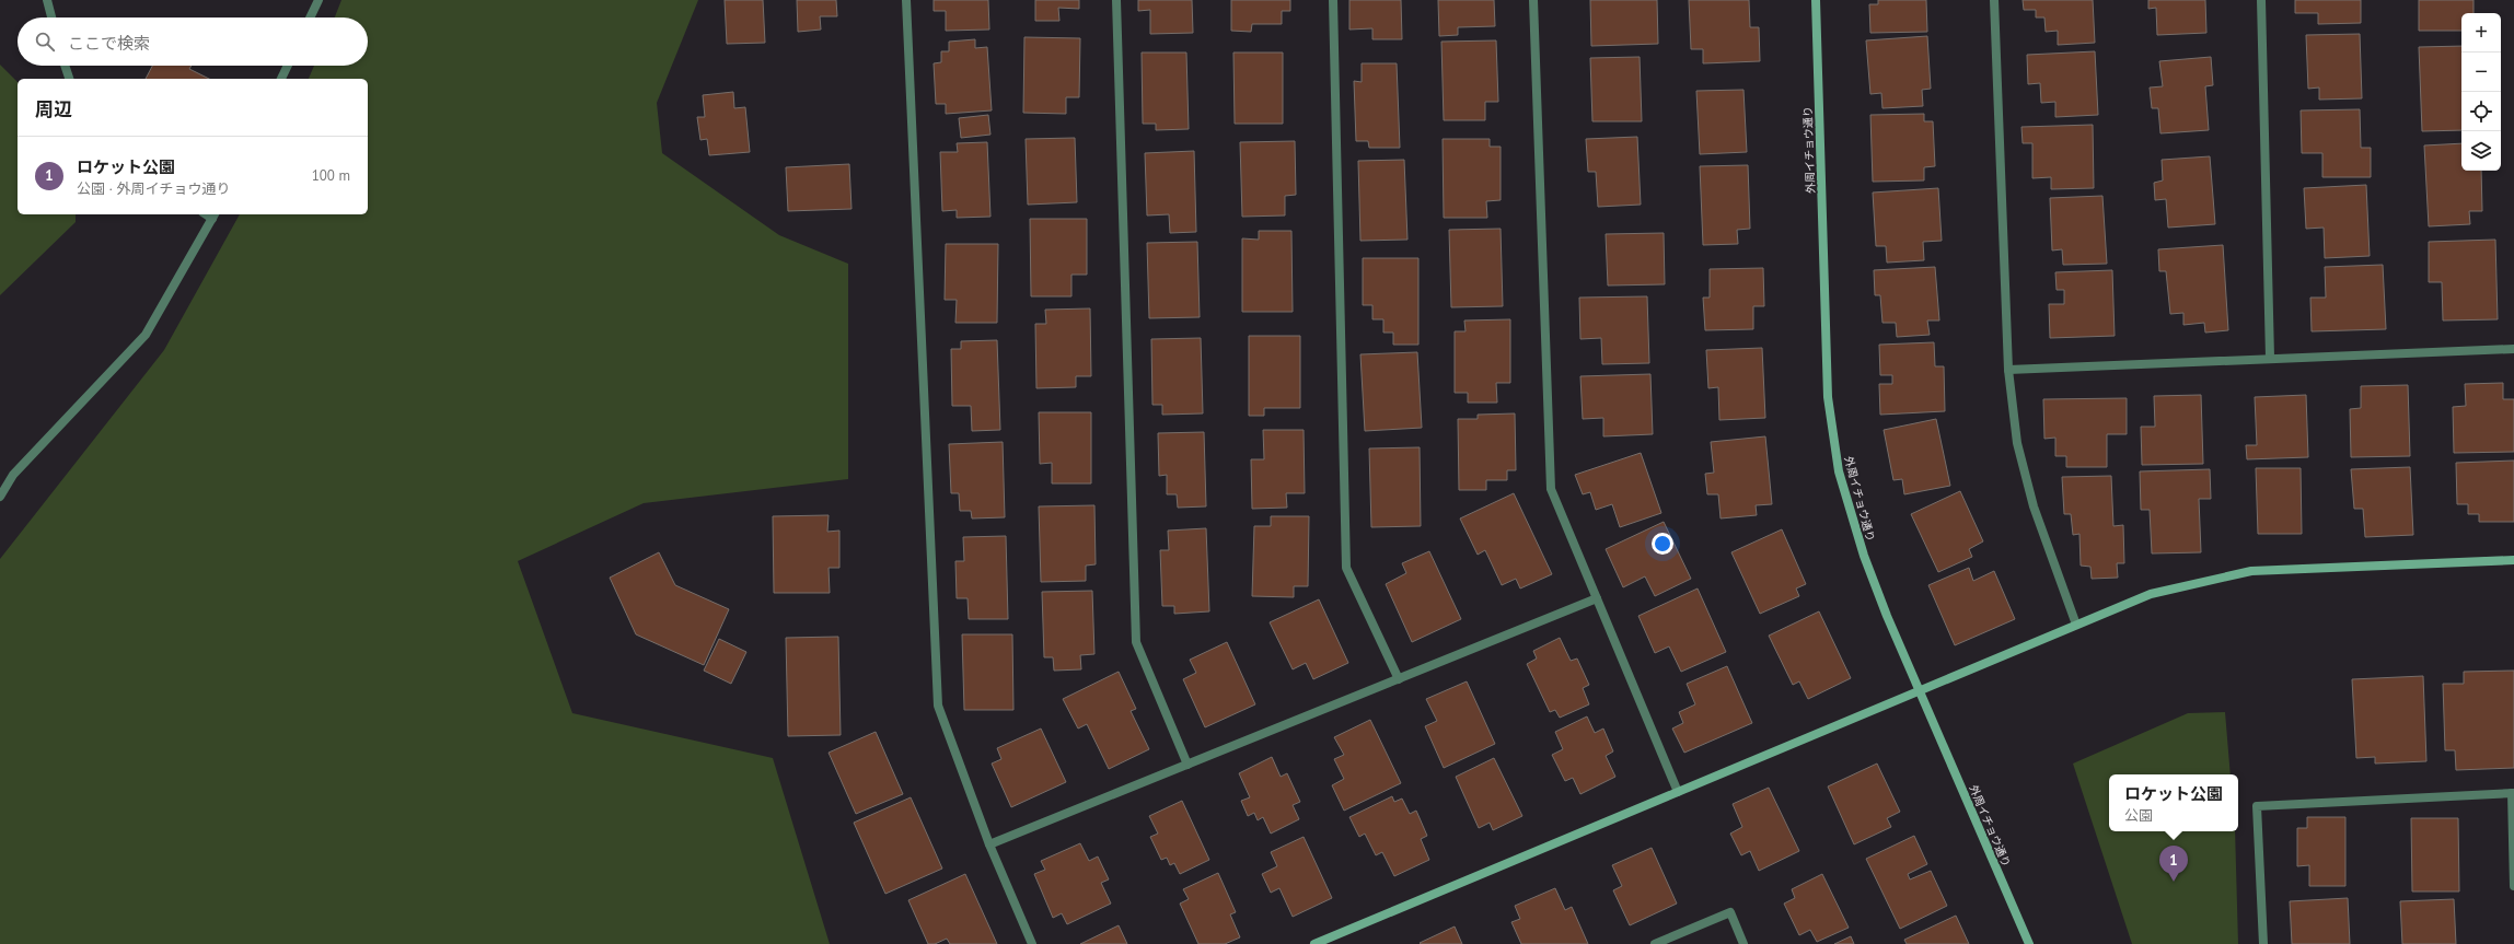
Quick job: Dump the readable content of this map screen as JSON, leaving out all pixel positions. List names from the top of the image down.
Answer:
{
  "streets": {
    "street": ["外周イチョウ通り"]
  },
  "page": {
    "map_buttons": ["+", "−"],
    "search": "ここで検索",
    "heading": "周辺",
    "list": [
      {
        "mark": "1",
        "name": "ロケット公園",
        "note": "公園 · 外周イチョウ通り",
        "value": "100 m"
      }
    ],
    "popup": ["ロケット公園", "公園"],
    "pins": "1"
  }
}
